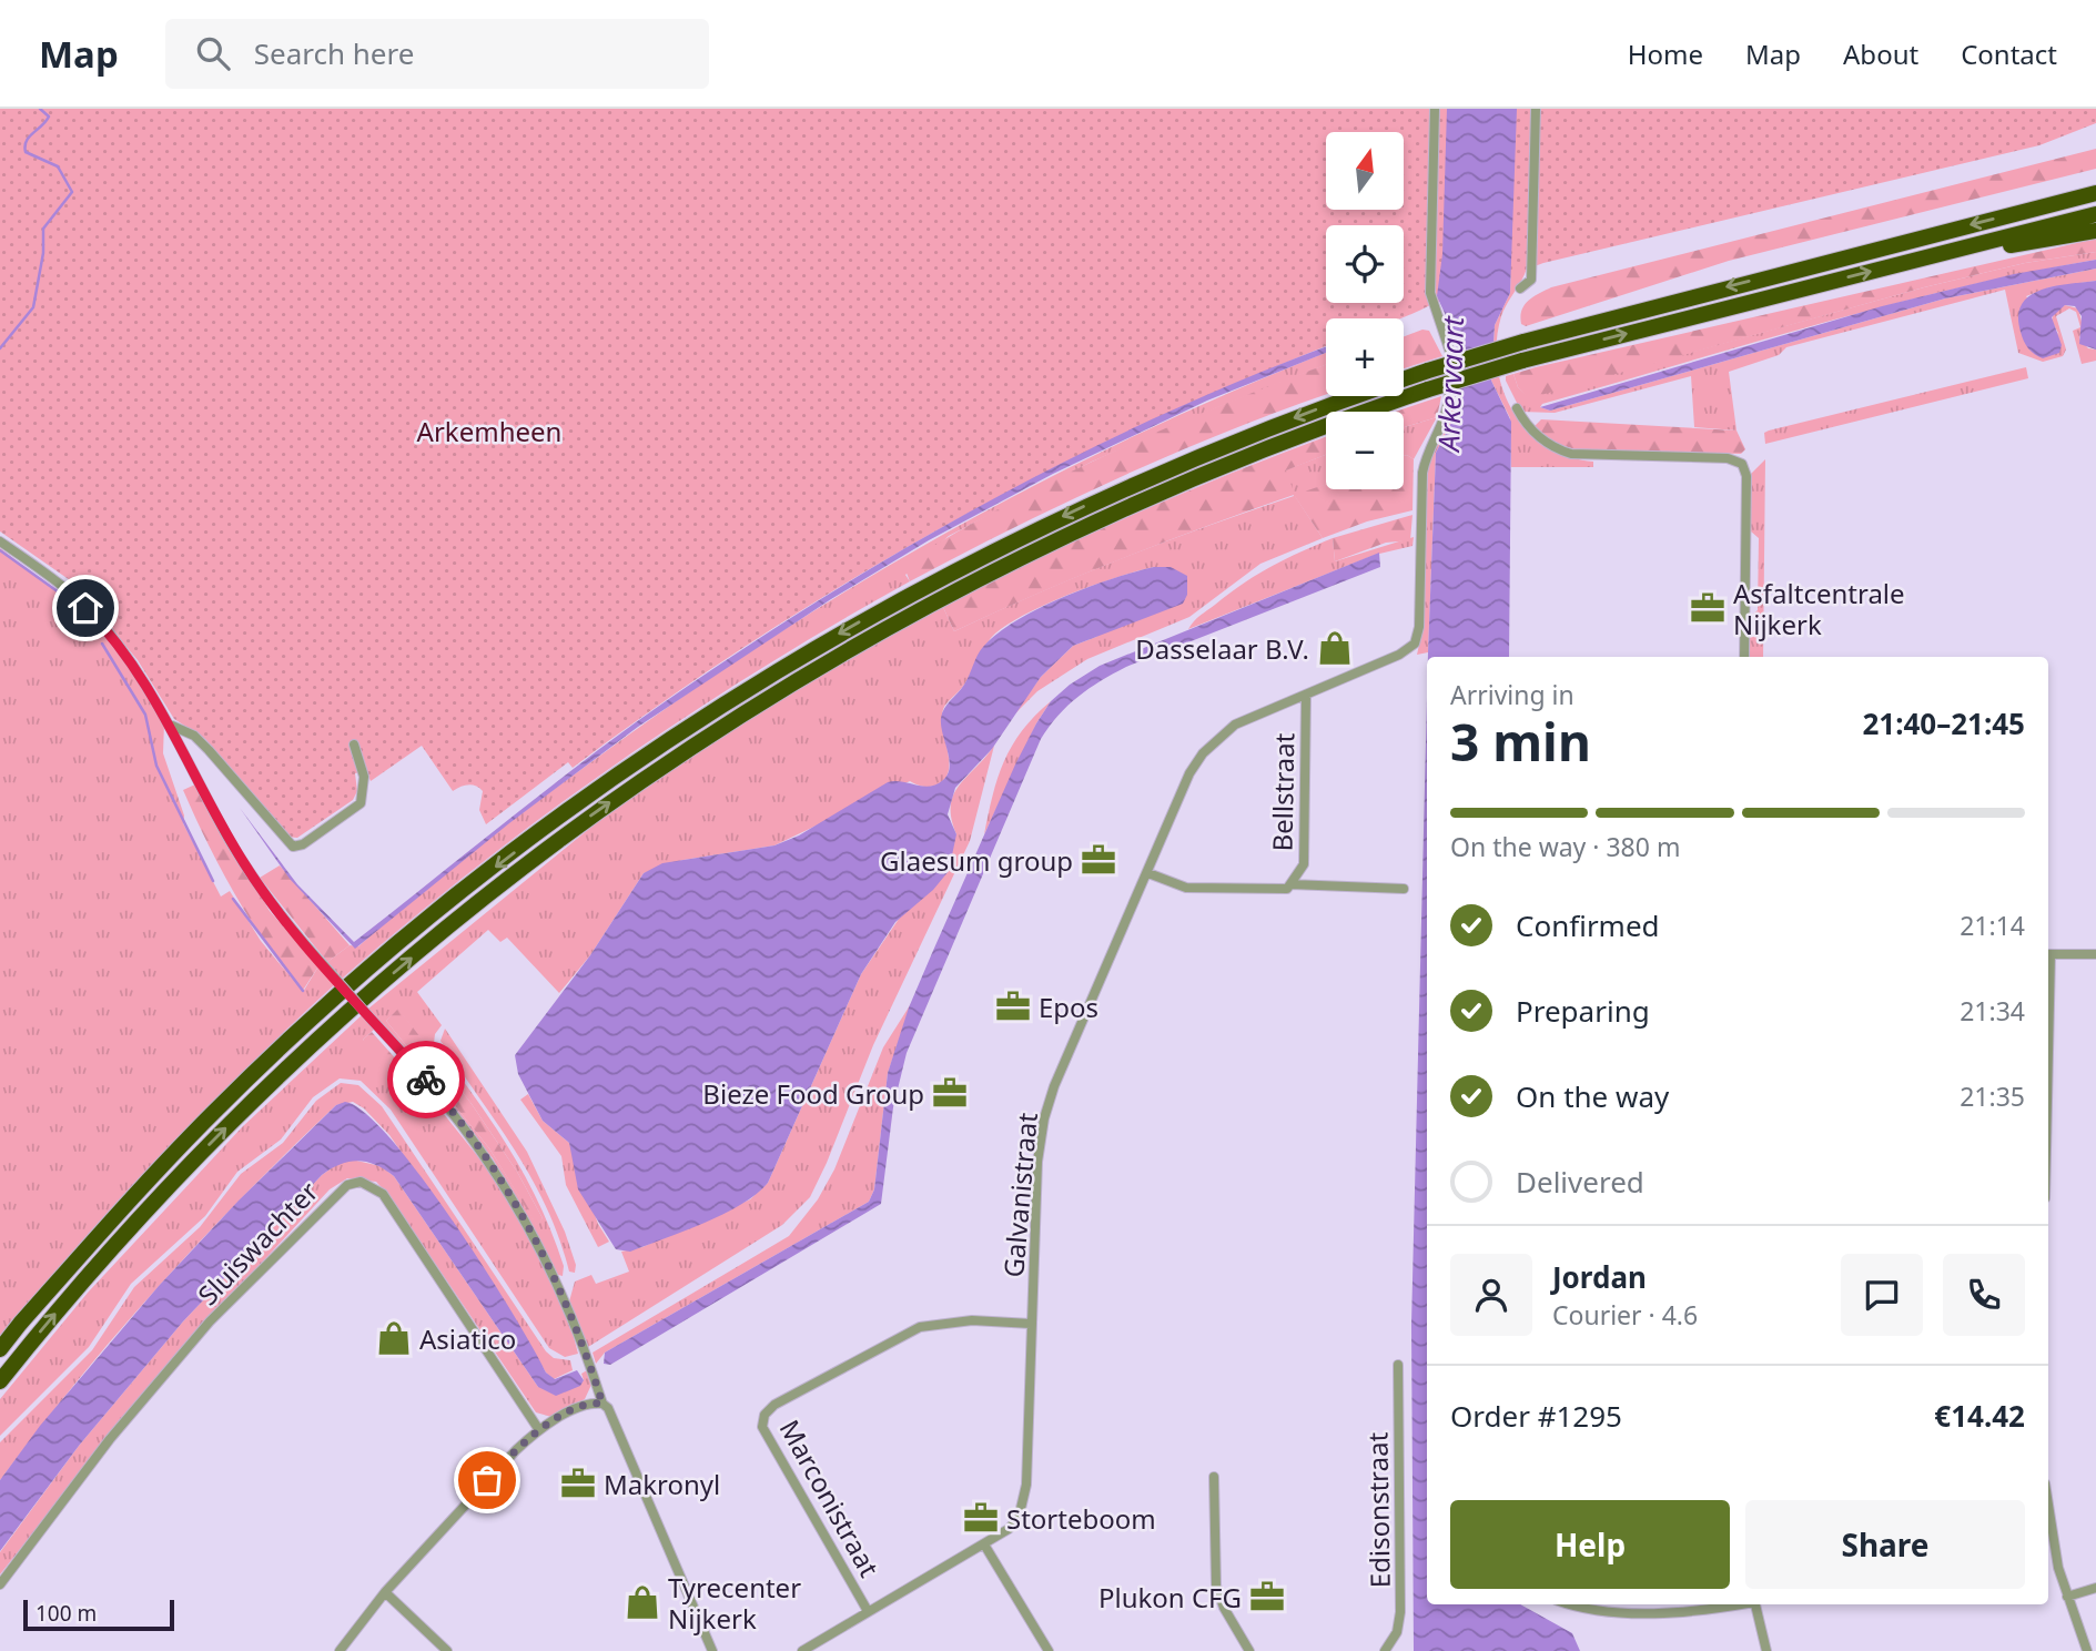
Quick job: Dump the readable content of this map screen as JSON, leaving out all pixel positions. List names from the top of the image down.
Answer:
{
  "streets": {
    "street": [
      "Bellstraat",
      "Galvanistraat",
      "Sluiswachter",
      "Marconistraat",
      "Edisonstraat"
    ]
  },
  "crossings": [
    ["Bellstraat", "Galvanistraat"],
    ["Galvanistraat", "Marconistraat"]
  ],
  "water": ["Arkervaart"],
  "parks": ["Arkemheen"],
  "places": {
    "office": [
      "Asfaltcentrale Nijkerk",
      "Glaesum group",
      "Epos",
      "Bieze Food Group",
      "Makronyl",
      "Storteboom",
      "Plukon CFG"
    ],
    "shop": ["Dasselaar B.V.", "Asiatico", "Tyrecenter Nijkerk"]
  },
  "scale_bar": "100 m",
  "north": "top",
  "page": {
    "header": "Map",
    "search": "Search here",
    "nav": [
      "Home",
      "Map",
      "About",
      "Contact"
    ],
    "map_buttons": ["+", "−"],
    "heading": ["3 min", "Arriving in", "21:40–21:45"],
    "panel": [
      "Jordan",
      "Courier · 4.6",
      "Order #1295",
      "€14.42"
    ],
    "bar": "On the way · 380 m",
    "list": [
      ["Confirmed", "21:14"],
      ["Preparing", "21:34"],
      ["On the way", "21:35"],
      "Delivered"
    ],
    "buttons": ["Help", "Share"],
    "scale": "100 m"
  }
}
